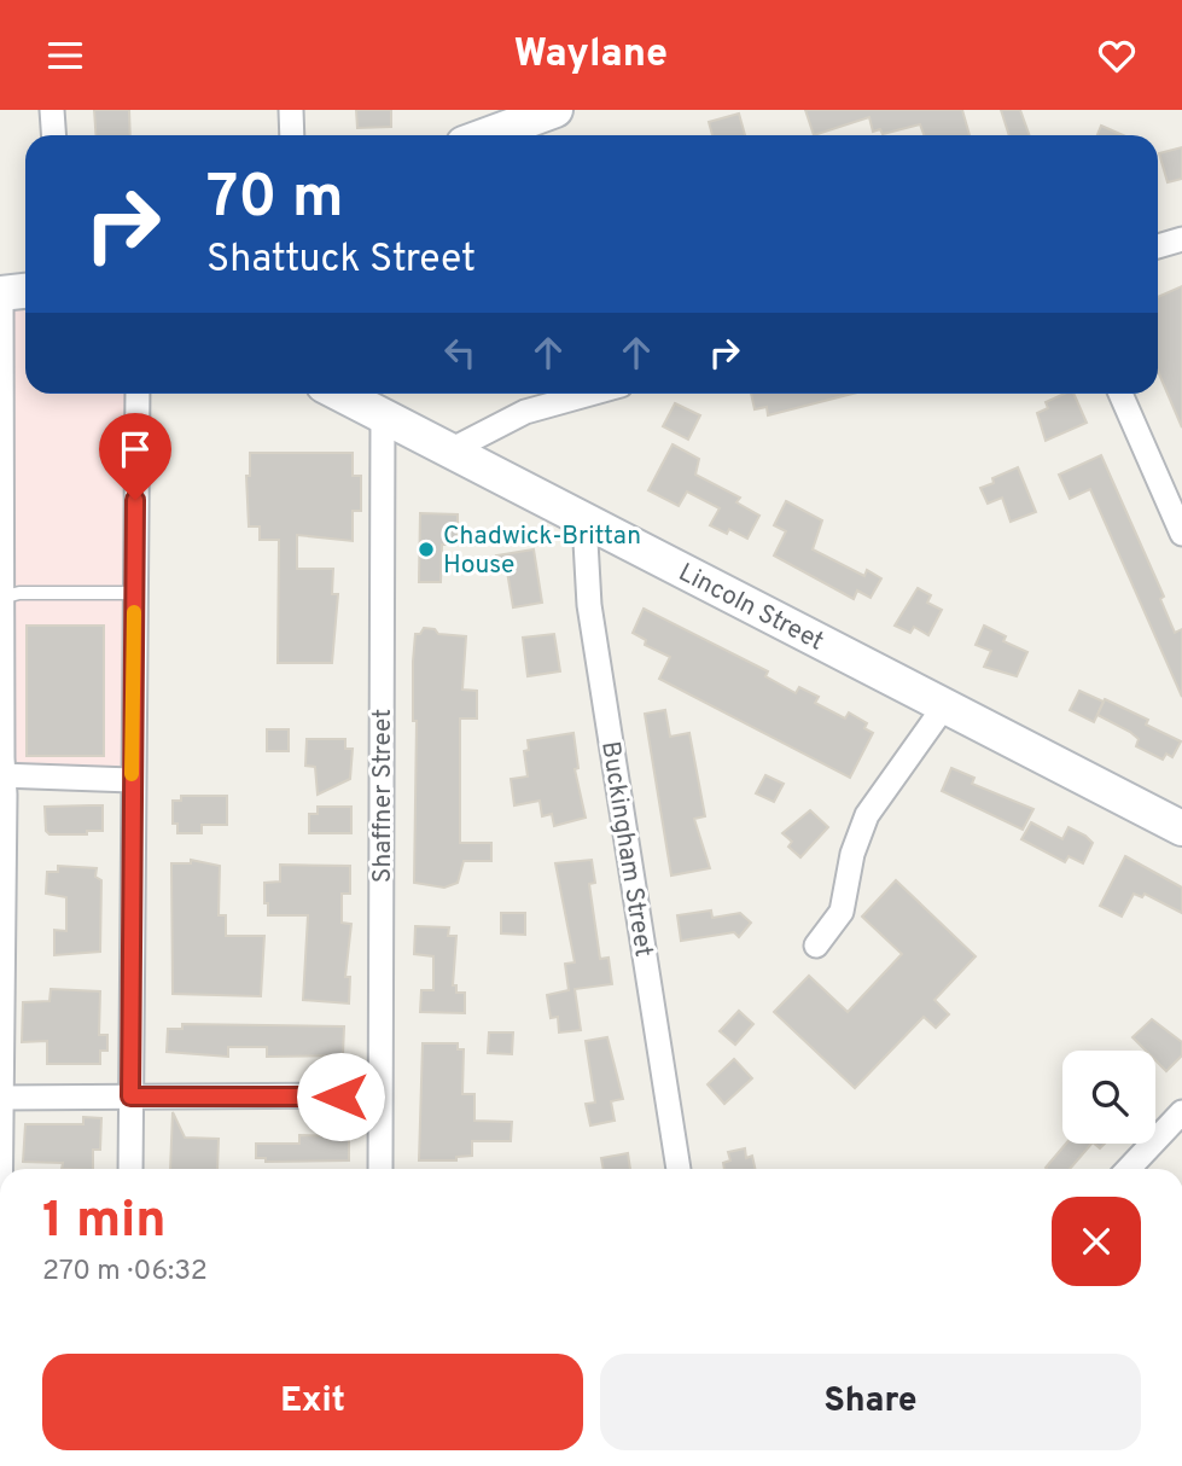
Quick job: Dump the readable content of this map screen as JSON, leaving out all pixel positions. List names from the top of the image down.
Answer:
{
  "streets": {
    "main road": ["Lincoln Street"],
    "street": ["Shaffner Street", "Buckingham Street"]
  },
  "crossings": [
    ["Lincoln Street", "Shaffner Street"],
    ["Lincoln Street", "Buckingham Street"]
  ],
  "places": ["Chadwick-Brittan House"],
  "page": {
    "header": "Waylane",
    "turn": ["70 m", "Shattuck Street"],
    "heading": ["1 min", "270 m · 06:32"],
    "buttons": ["Exit", "Share"]
  }
}
